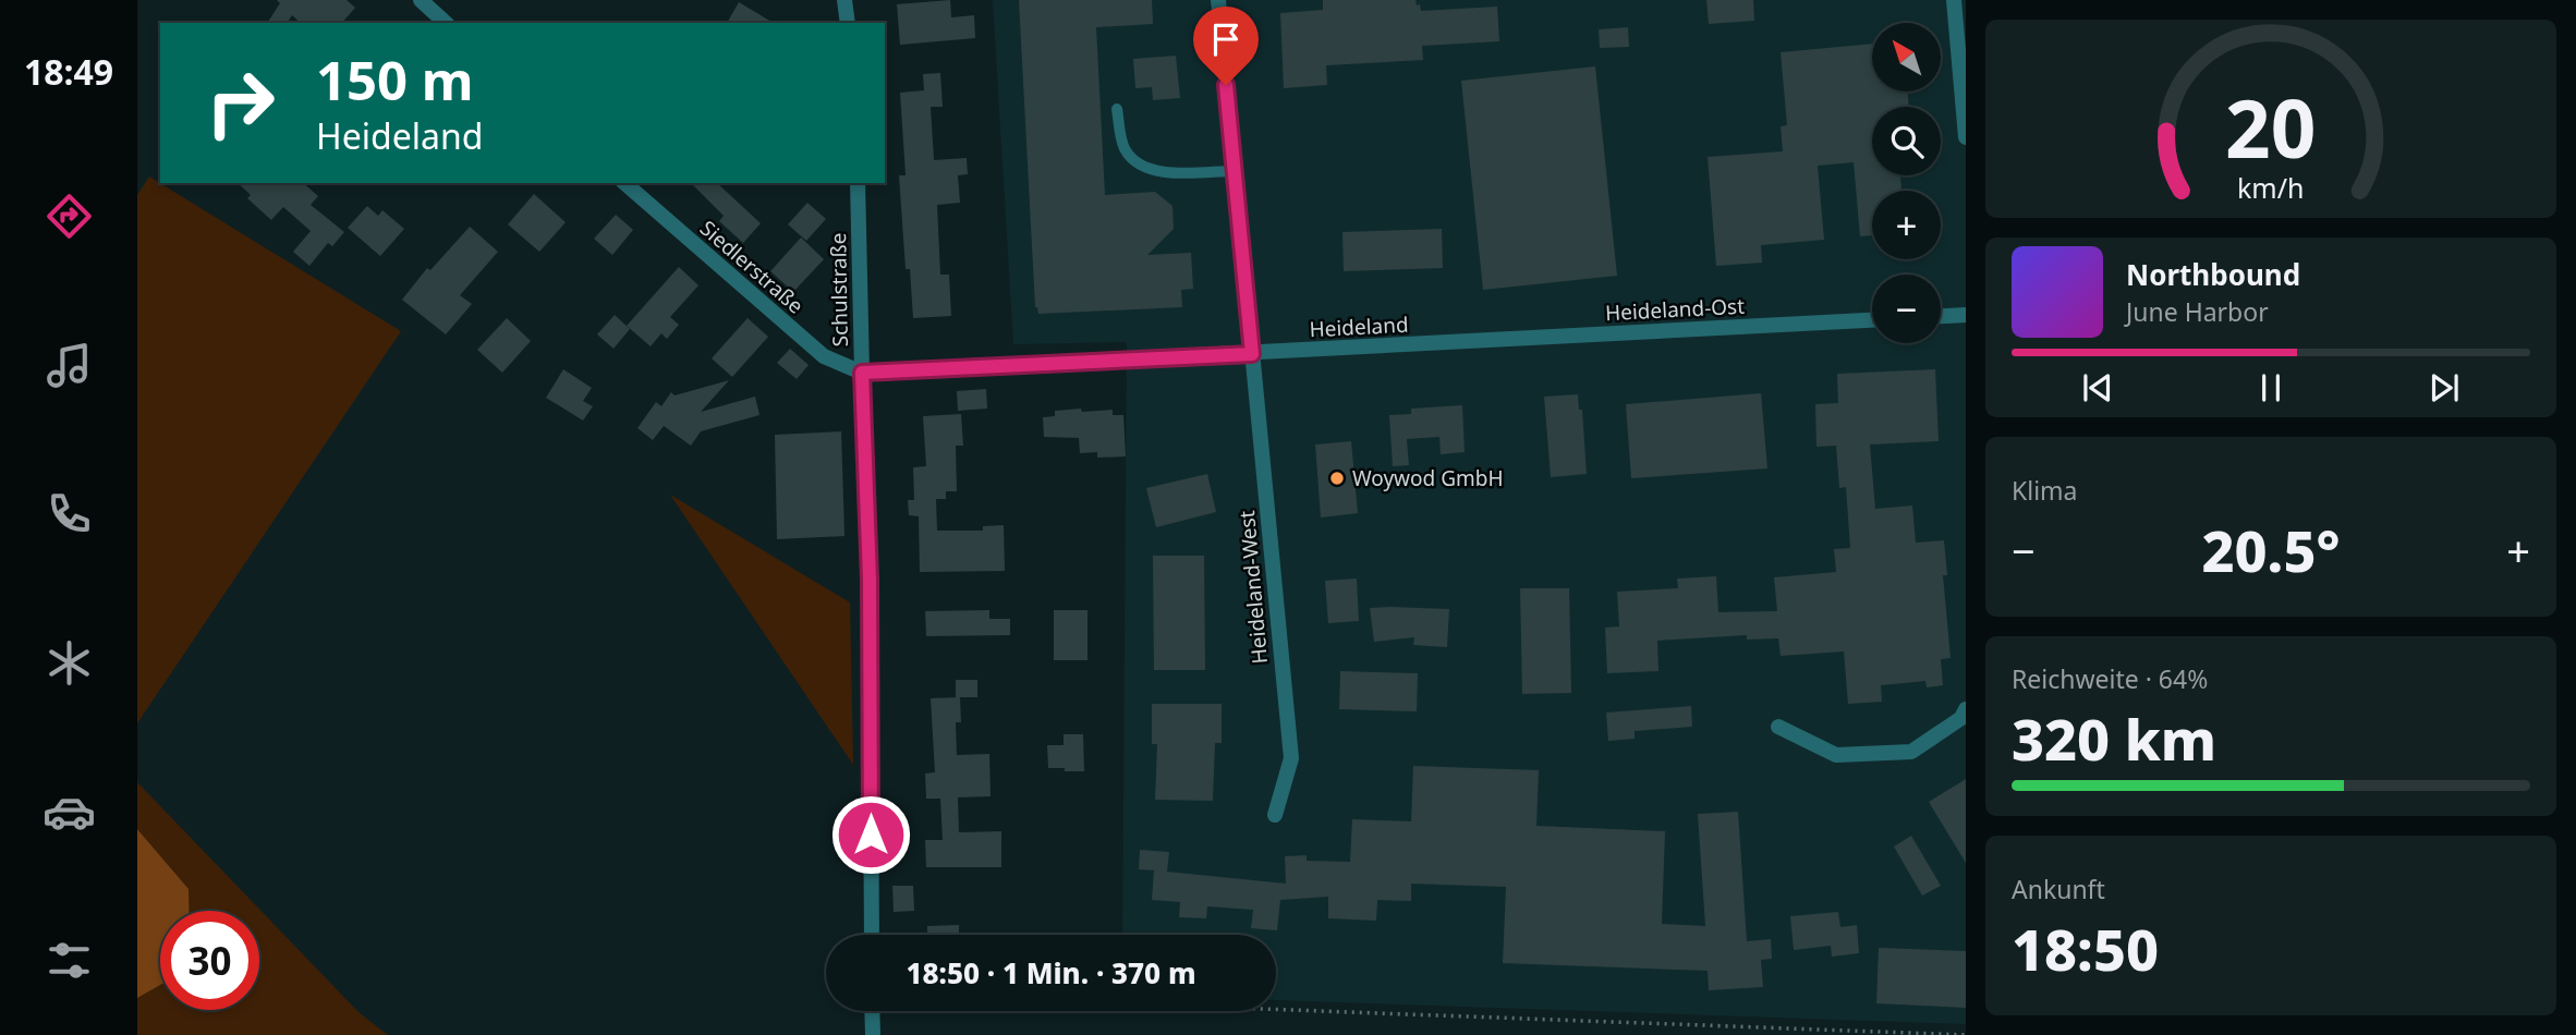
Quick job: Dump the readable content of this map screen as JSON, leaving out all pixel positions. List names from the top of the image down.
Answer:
{
  "streets": {
    "street": [
      "Siedlerstraße",
      "Schulstraße",
      "Heideland-Ost",
      "Heideland",
      "Heideland-West"
    ]
  },
  "crossings": [
    ["Siedlerstraße", "Schulstraße"],
    ["Siedlerstraße", "Heideland"],
    ["Schulstraße", "Heideland"],
    ["Heideland-Ost", "Heideland"],
    ["Heideland", "Heideland-West"]
  ],
  "places": ["Woywod GmbH"],
  "north": "top left",
  "page": {
    "tabs": "18:49",
    "map_buttons": ["+", "−"],
    "turn": ["150 m", "Heideland"],
    "song": ["Northbound", "June Harbor"],
    "tile": [
      "Klima",
      ["Reichweite · 64%", "320 km"],
      ["Ankunft", "18:50"]
    ],
    "heat": ["−", "20.5°", "+"],
    "limit": "30",
    "trip": "18:50 · 1 Min. · 370 m",
    "gauge": ["20", "km/h"]
  }
}
